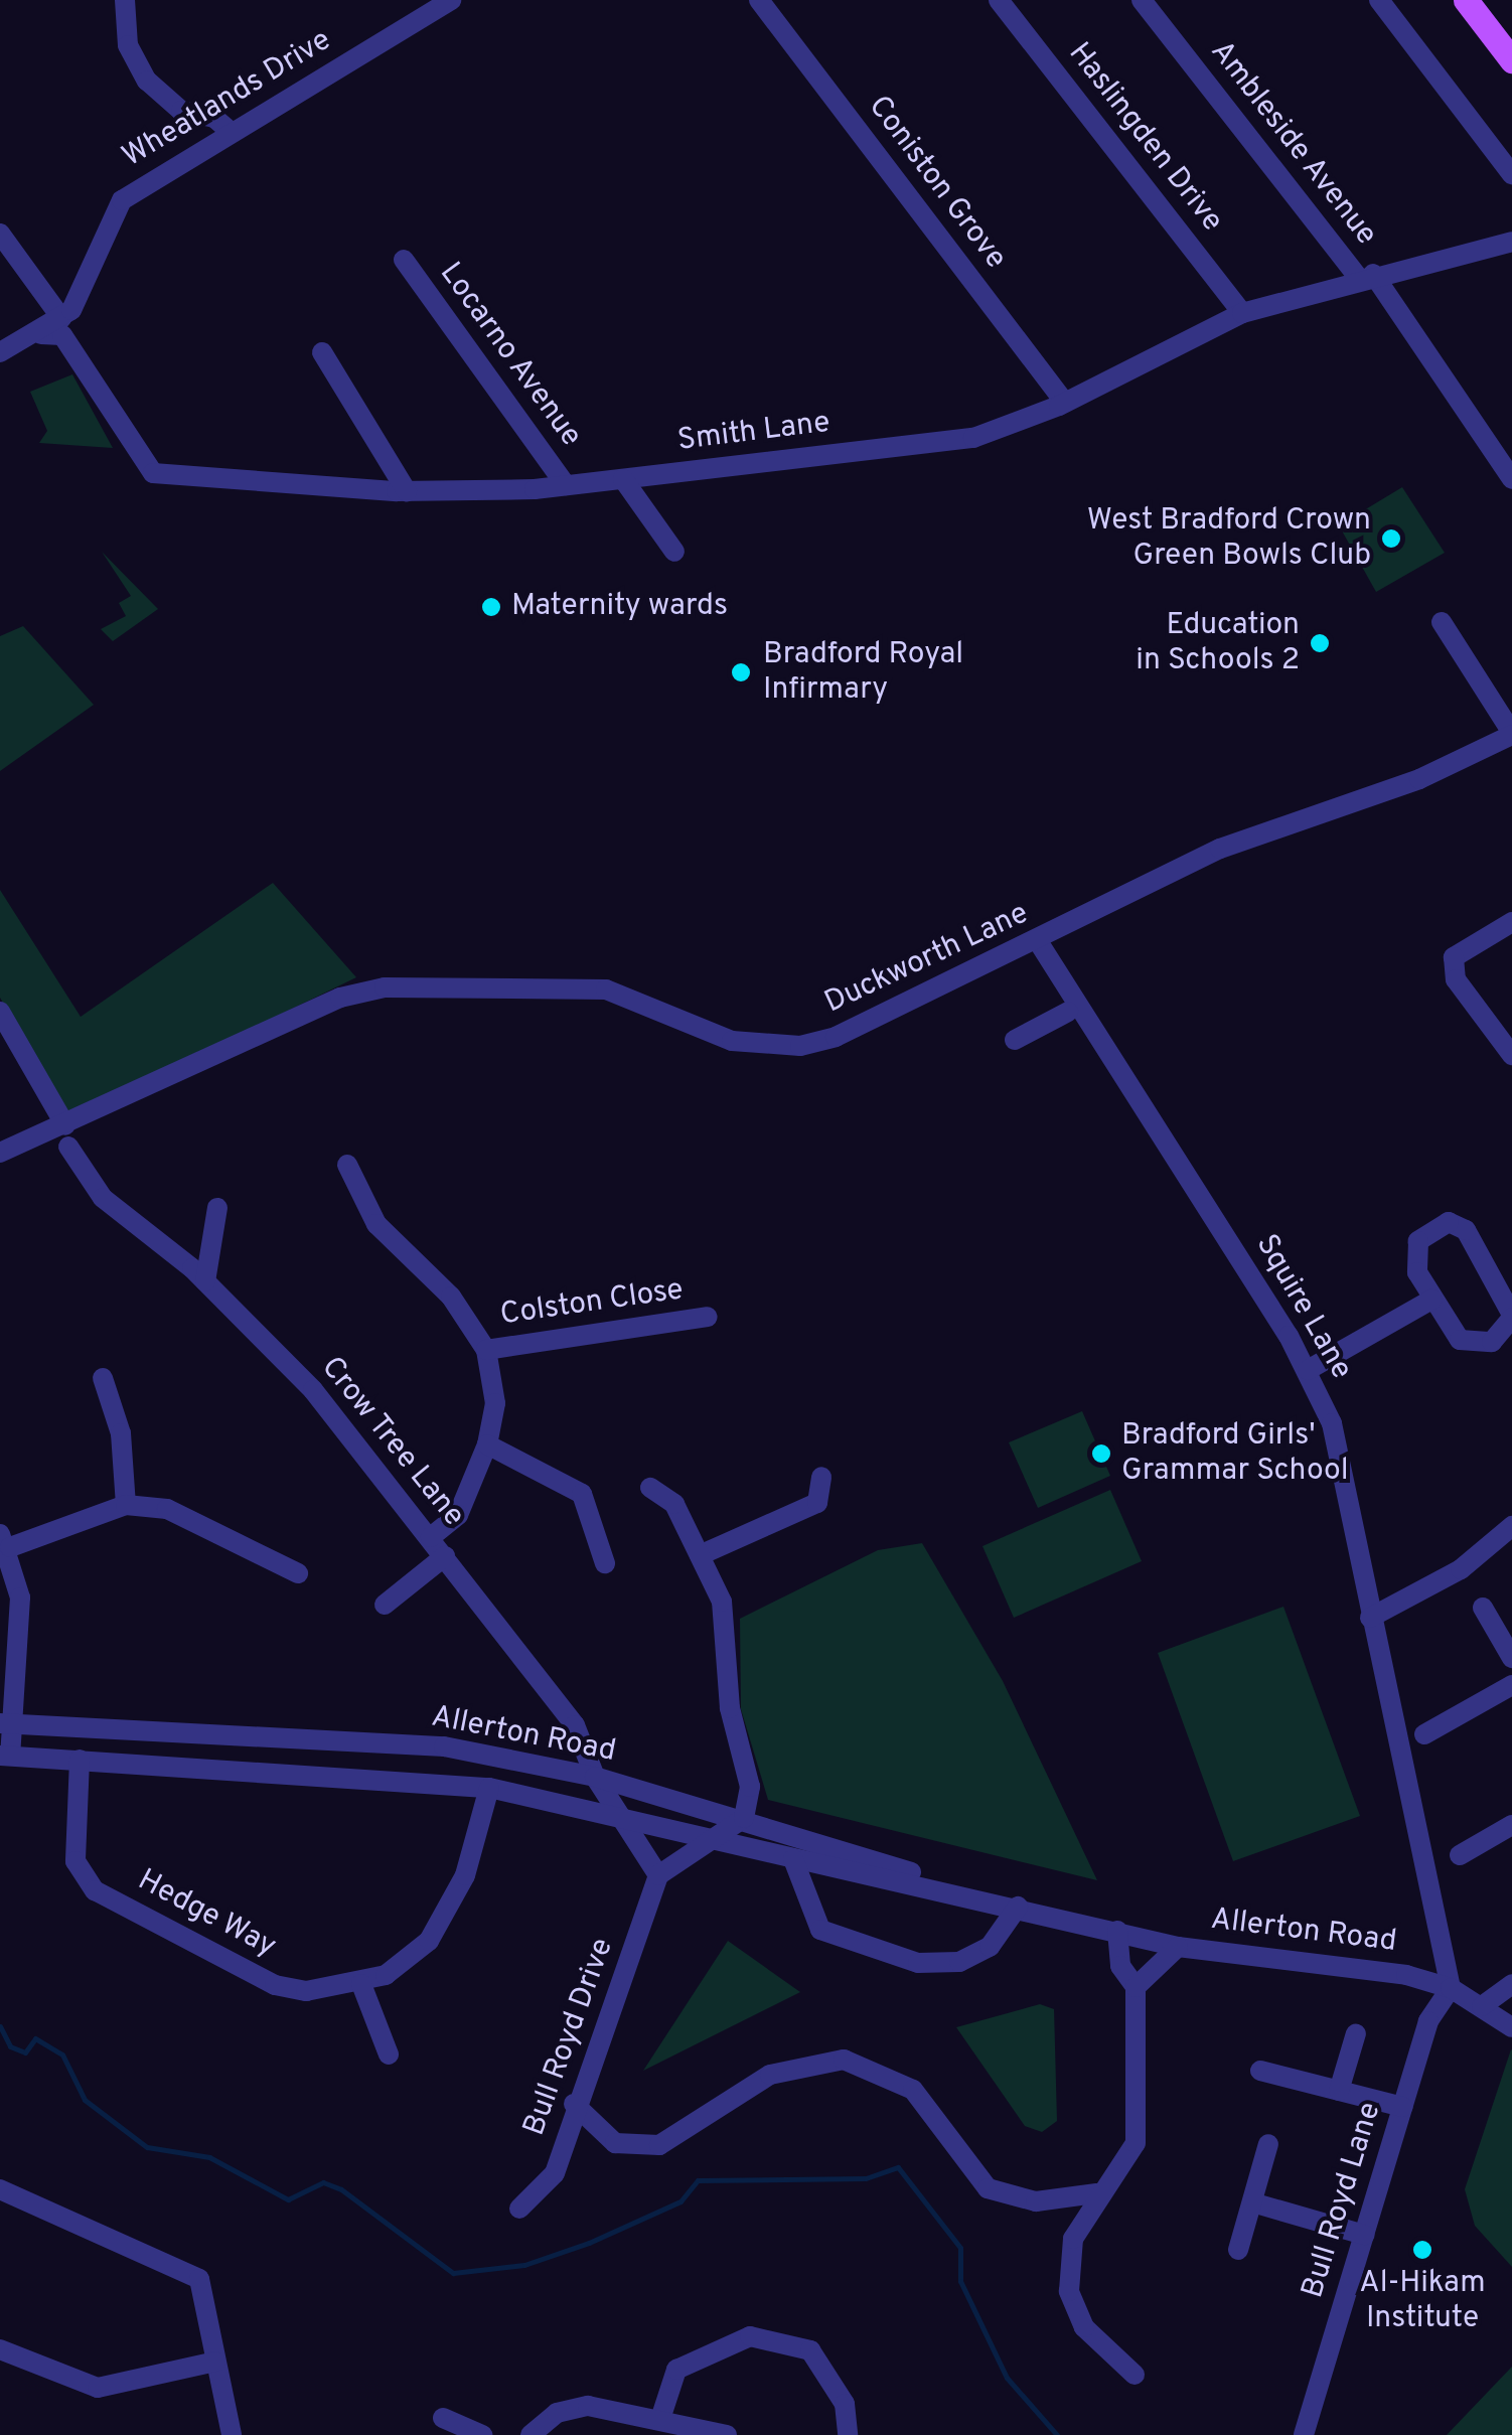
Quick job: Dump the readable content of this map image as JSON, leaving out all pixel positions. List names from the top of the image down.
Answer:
{
  "streets": {
    "street": [
      "Wheatlands Drive",
      "Haslingden Drive",
      "Ambleside Avenue",
      "Coniston Grove",
      "Locarno Avenue",
      "Smith Lane",
      "Duckworth Lane",
      "Colston Close",
      "Squire Lane",
      "Crow Tree Lane",
      "Allerton Road",
      "Hedge Way",
      "Bull Royd Drive",
      "Bull Royd Lane"
    ]
  },
  "crossings": [
    ["Wheatlands Drive", "Smith Lane"],
    ["Haslingden Drive", "Smith Lane"],
    ["Ambleside Avenue", "Smith Lane"],
    ["Coniston Grove", "Smith Lane"],
    ["Locarno Avenue", "Smith Lane"],
    ["Duckworth Lane", "Squire Lane"],
    ["Duckworth Lane", "Crow Tree Lane"],
    ["Squire Lane", "Allerton Road"],
    ["Squire Lane", "Bull Royd Lane"],
    ["Crow Tree Lane", "Allerton Road"],
    ["Allerton Road", "Hedge Way"],
    ["Allerton Road", "Bull Royd Lane"]
  ],
  "places": [
    "West Bradford Crown Green Bowls Club",
    "Maternity wards",
    "Education in Schools 2",
    "Bradford Royal Infirmary",
    "Bradford Girls' Grammar School",
    "Al-Hikam Institute"
  ]
}
